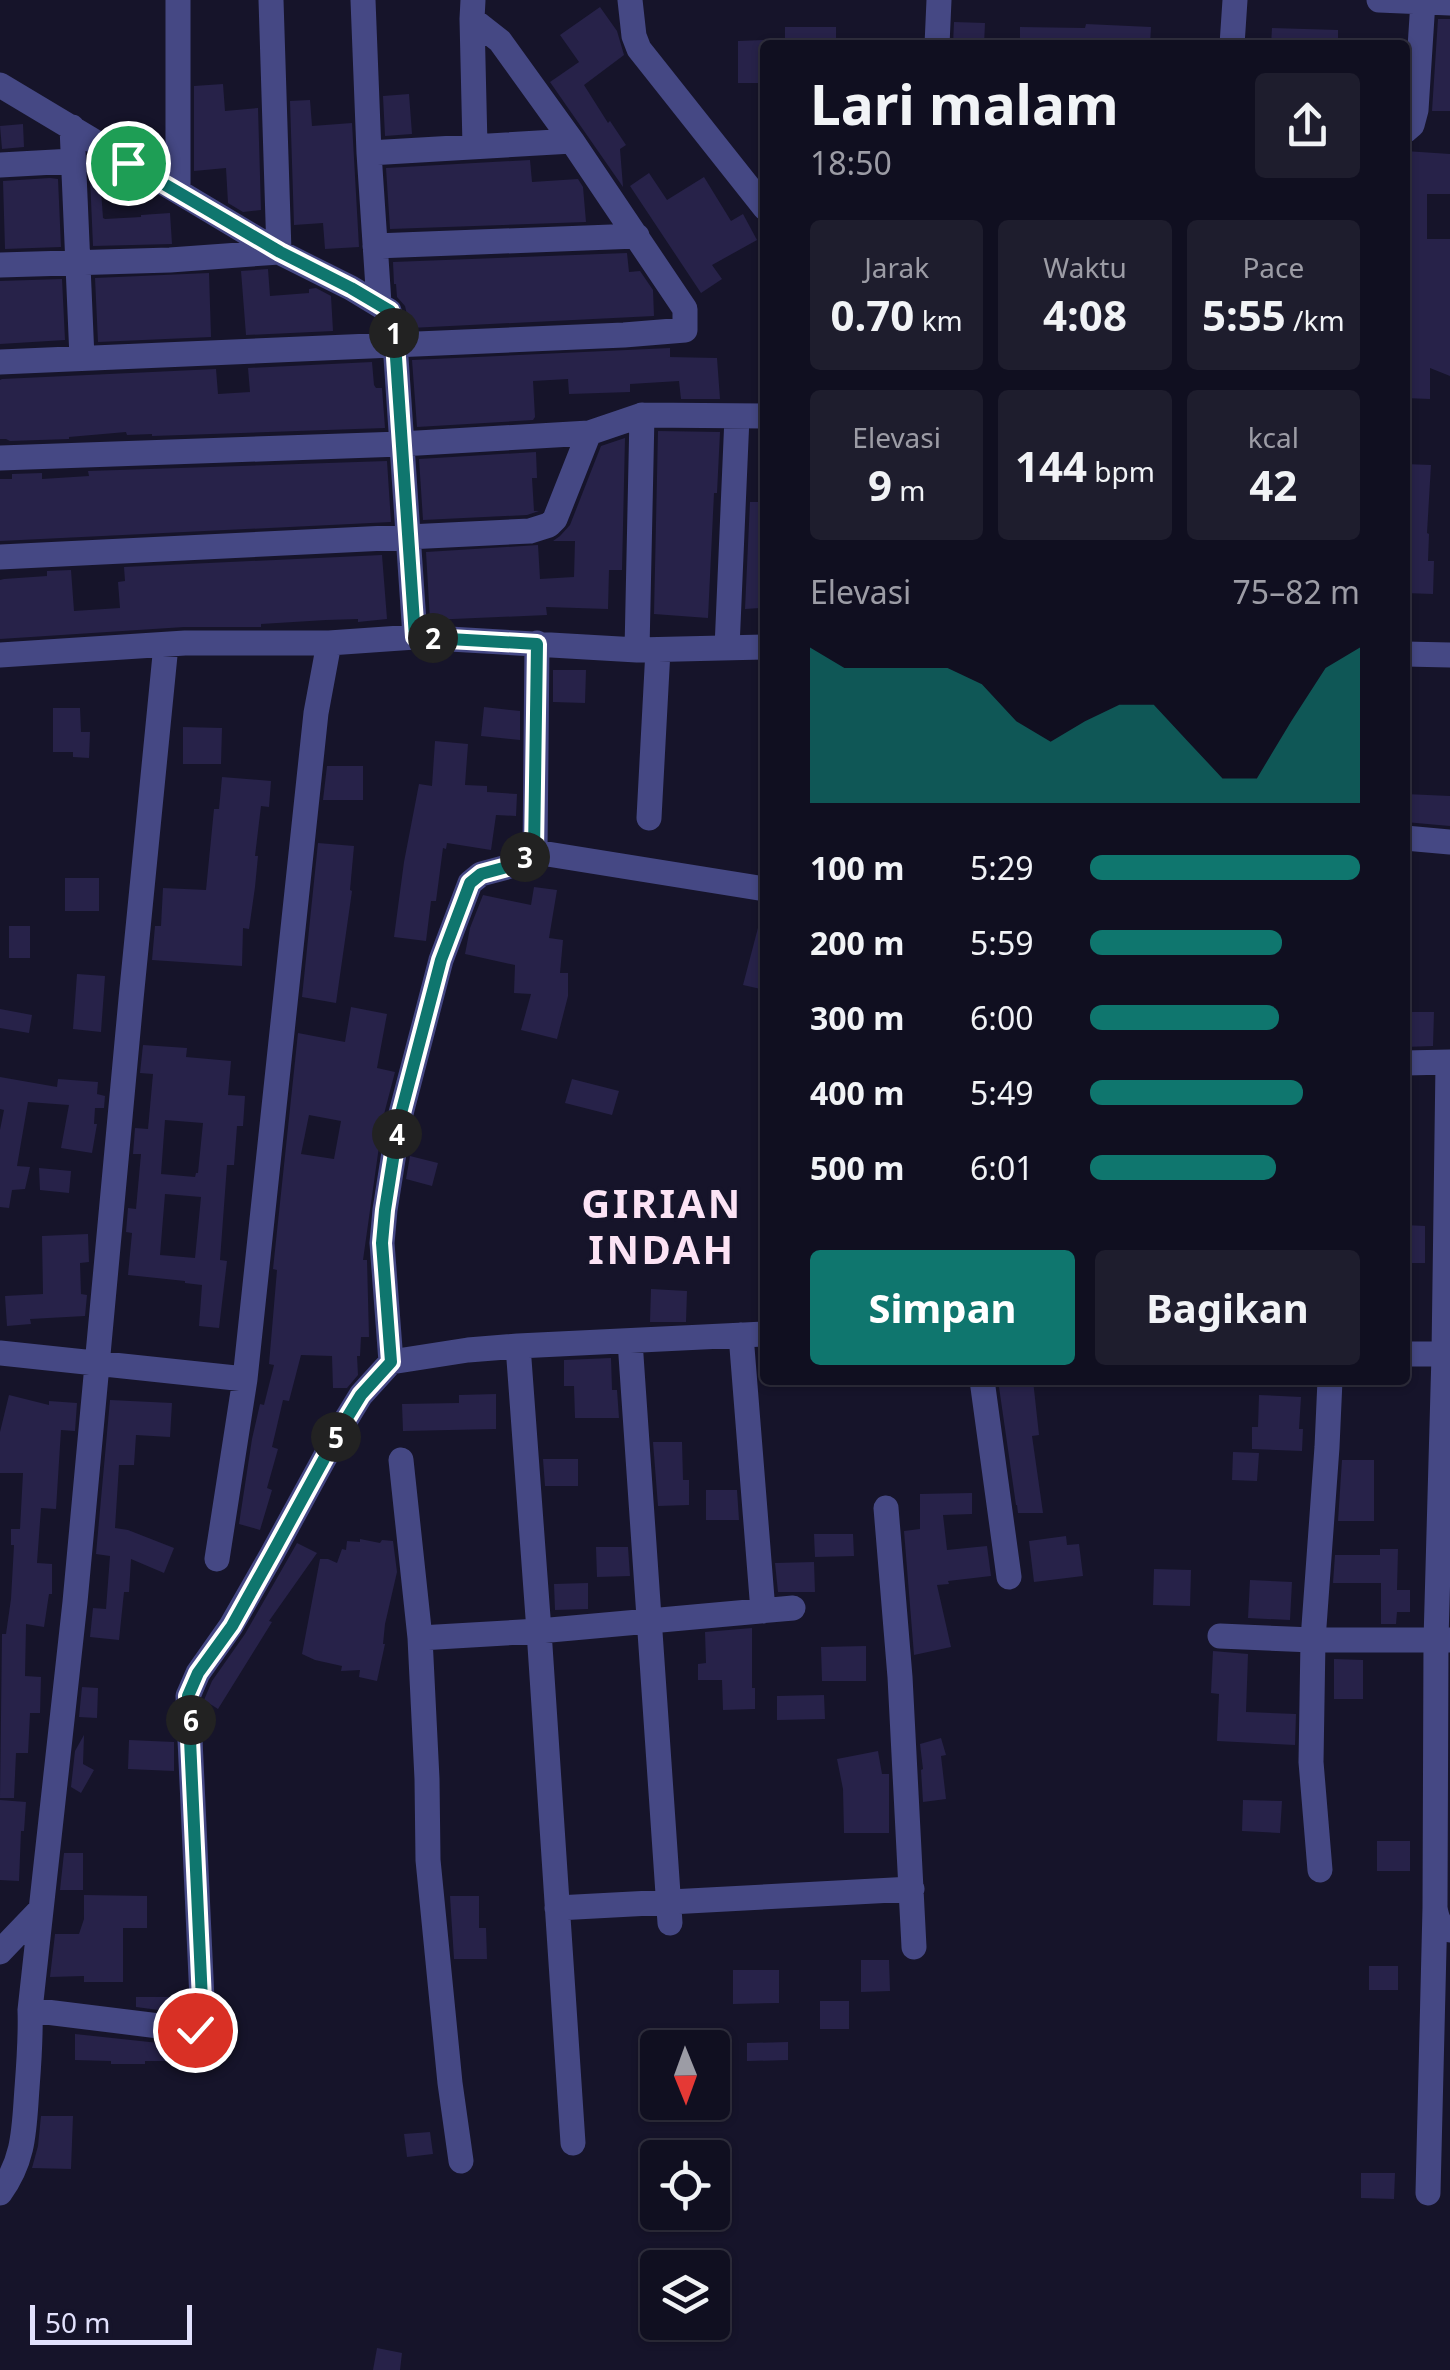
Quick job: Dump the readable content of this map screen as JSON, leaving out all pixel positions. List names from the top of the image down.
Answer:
{
  "districts": ["GIRIAN INDAH"],
  "scale_bar": "50 m",
  "north": "bottom",
  "page": {
    "heading": ["Lari malam", "18:50"],
    "stats": [
      ["Jarak", "0.70 km"],
      ["Waktu", "4:08"],
      ["Pace", "5:55 /km"],
      ["Elevasi", "9 m"],
      ["144 bpm"],
      ["kcal", "42"]
    ],
    "pins": [
      "1",
      "2",
      "3",
      "4",
      "5",
      "6"
    ],
    "chart": ["Elevasi", "75–82 m"],
    "list": [
      {
        "name": "100 m",
        "note": "5:29"
      },
      {
        "name": "200 m",
        "note": "5:59"
      },
      {
        "name": "300 m",
        "note": "6:00"
      },
      {
        "name": "400 m",
        "note": "5:49"
      },
      {
        "name": "500 m",
        "note": "6:01"
      }
    ],
    "buttons": ["Simpan", "Bagikan"],
    "scale": "50 m"
  }
}
